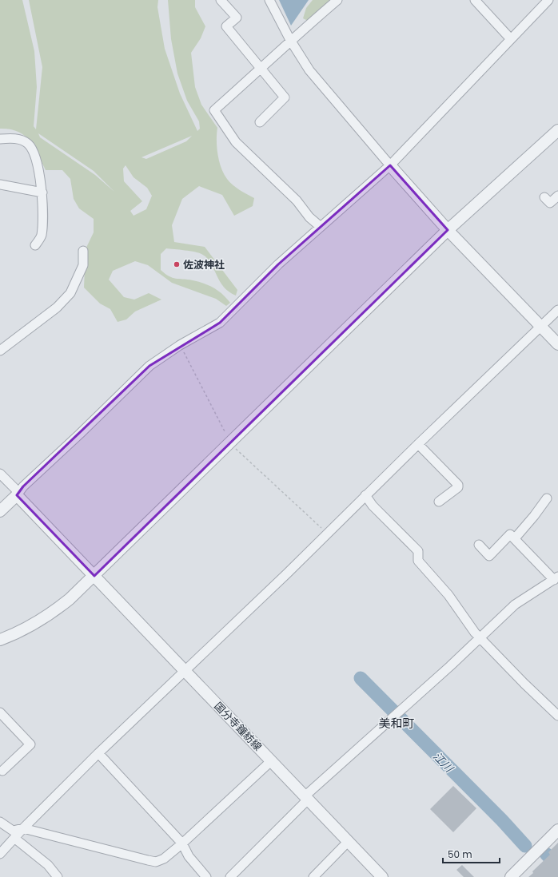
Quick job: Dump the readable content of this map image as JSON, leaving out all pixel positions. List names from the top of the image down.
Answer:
{
  "streets": {
    "street": ["国分寺鐘紡線"]
  },
  "districts": ["美和町"],
  "water": ["江川"],
  "places": ["佐波神社"],
  "scale_bar": "50 m"
}
